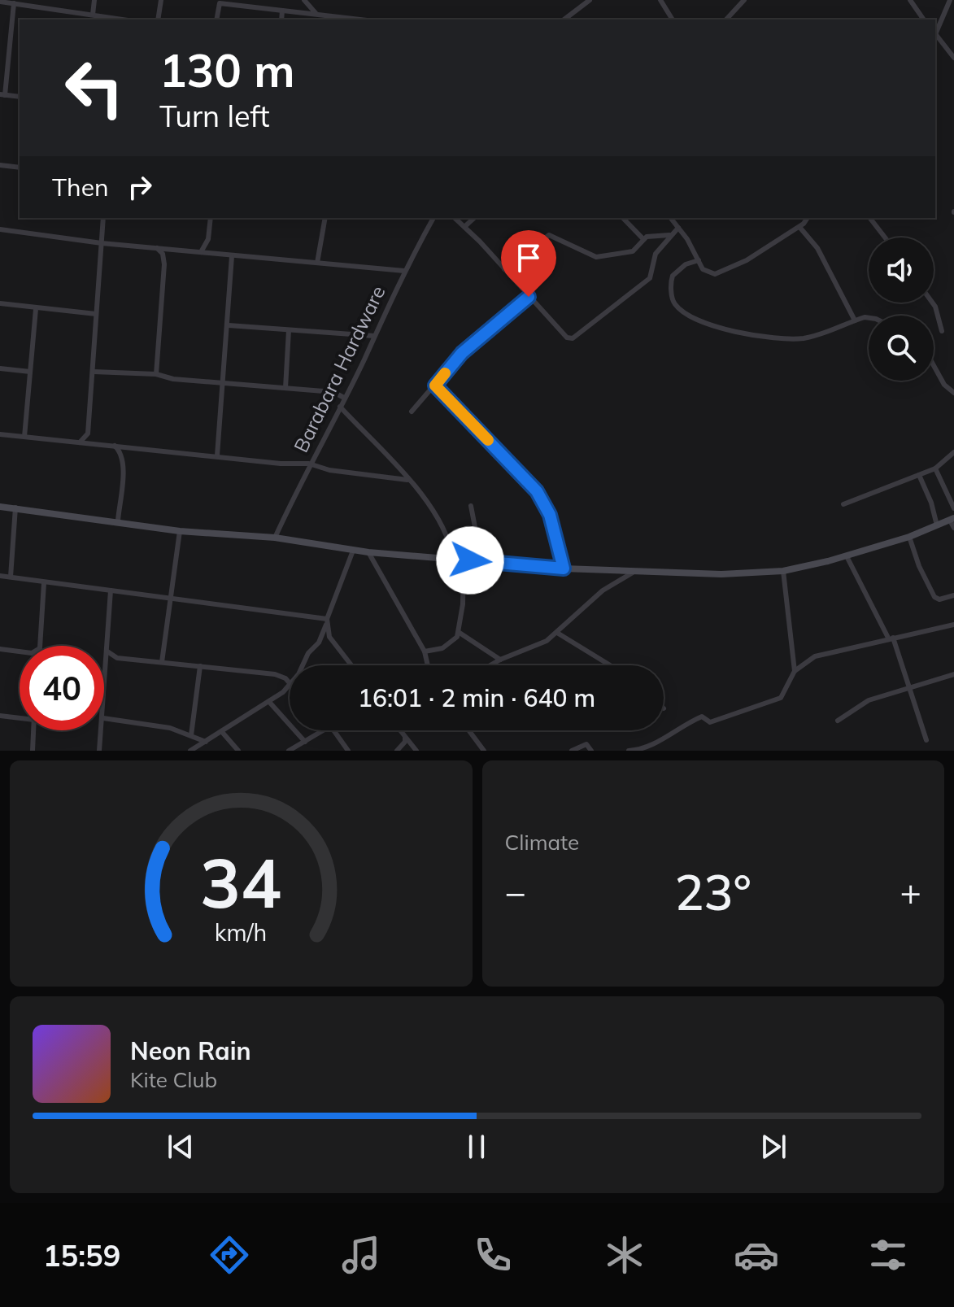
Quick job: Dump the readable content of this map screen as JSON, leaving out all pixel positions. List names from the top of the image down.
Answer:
{
  "streets": {
    "street": ["Barabara Hardware"]
  },
  "page": {
    "turn": ["130 m", "Turn left"],
    "then": "Then",
    "limit": "40",
    "trip": "16:01 · 2 min · 640 m",
    "tile": "Climate",
    "heat": ["−", "23°", "+"],
    "song": ["Neon Rain", "Kite Club"],
    "tabs": "15:59",
    "gauge": ["34", "km/h"]
  }
}
